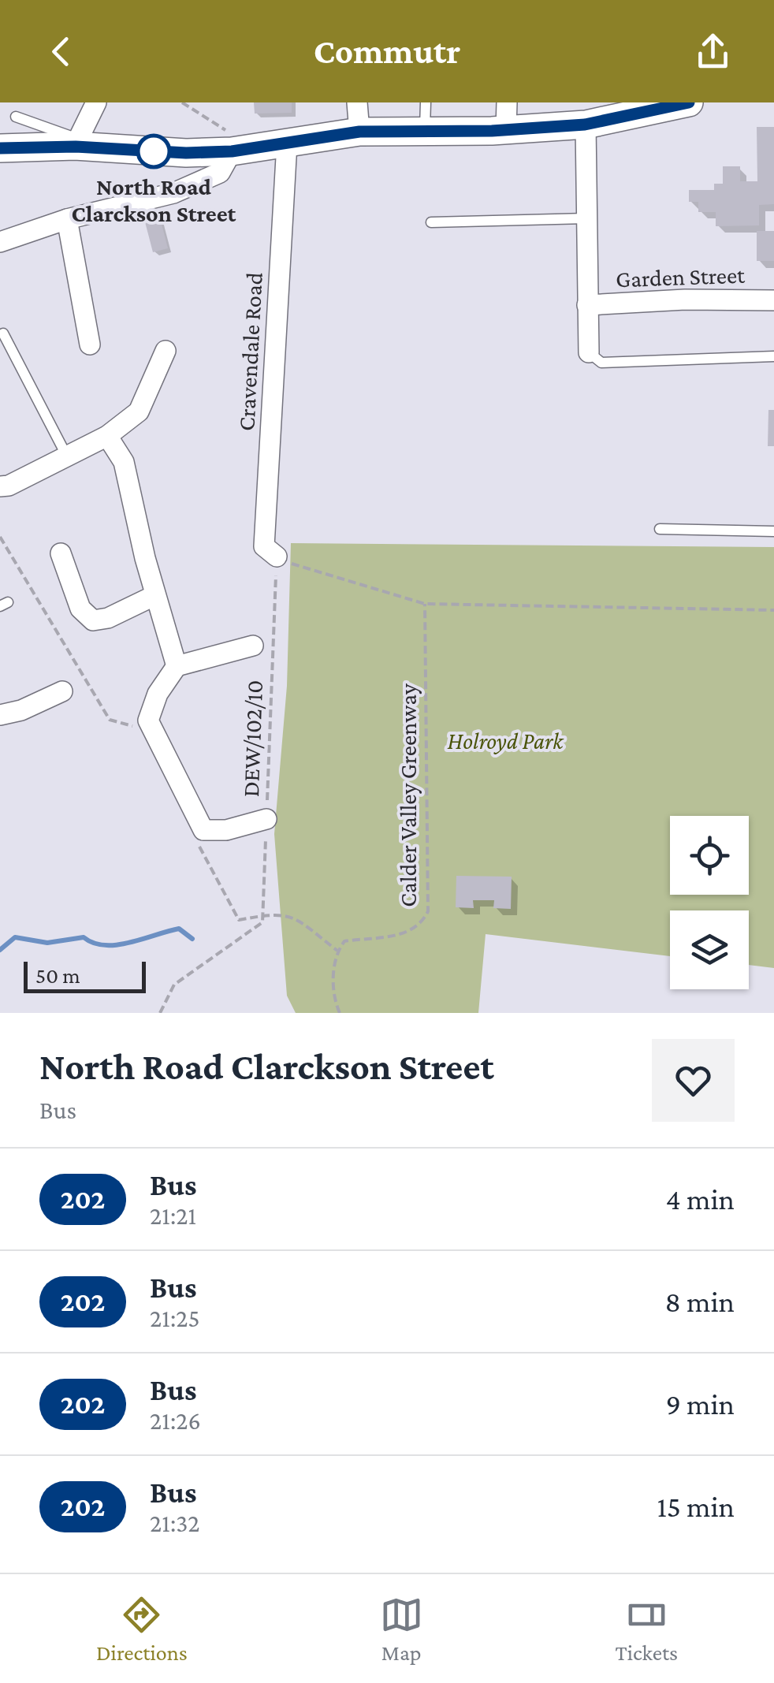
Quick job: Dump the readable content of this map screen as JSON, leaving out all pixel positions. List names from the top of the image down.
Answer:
{
  "streets": {
    "street": ["Garden Street", "Cravendale Road"],
    "path": ["DEW/102/10", "Calder Valley Greenway"]
  },
  "crossings": [
    ["Cravendale Road", "DEW/102/10"]
  ],
  "parks": ["Holroyd Park"],
  "places": ["North Road Clarckson Street"],
  "lines": ["bus line 202"],
  "scale_bar": "50 m",
  "page": {
    "header": "Commutr",
    "scale": "50 m",
    "heading": ["North Road Clarckson Street", "Bus"],
    "list": [
      {
        "mark": "202",
        "name": "Bus",
        "note": "21:21",
        "value": "4 min"
      },
      {
        "mark": "202",
        "name": "Bus",
        "note": "21:25",
        "value": "8 min"
      },
      {
        "mark": "202",
        "name": "Bus",
        "note": "21:26",
        "value": "9 min"
      },
      {
        "mark": "202",
        "name": "Bus",
        "note": "21:32",
        "value": "15 min"
      }
    ],
    "tabs": ["Directions", "Map", "Tickets"]
  }
}
